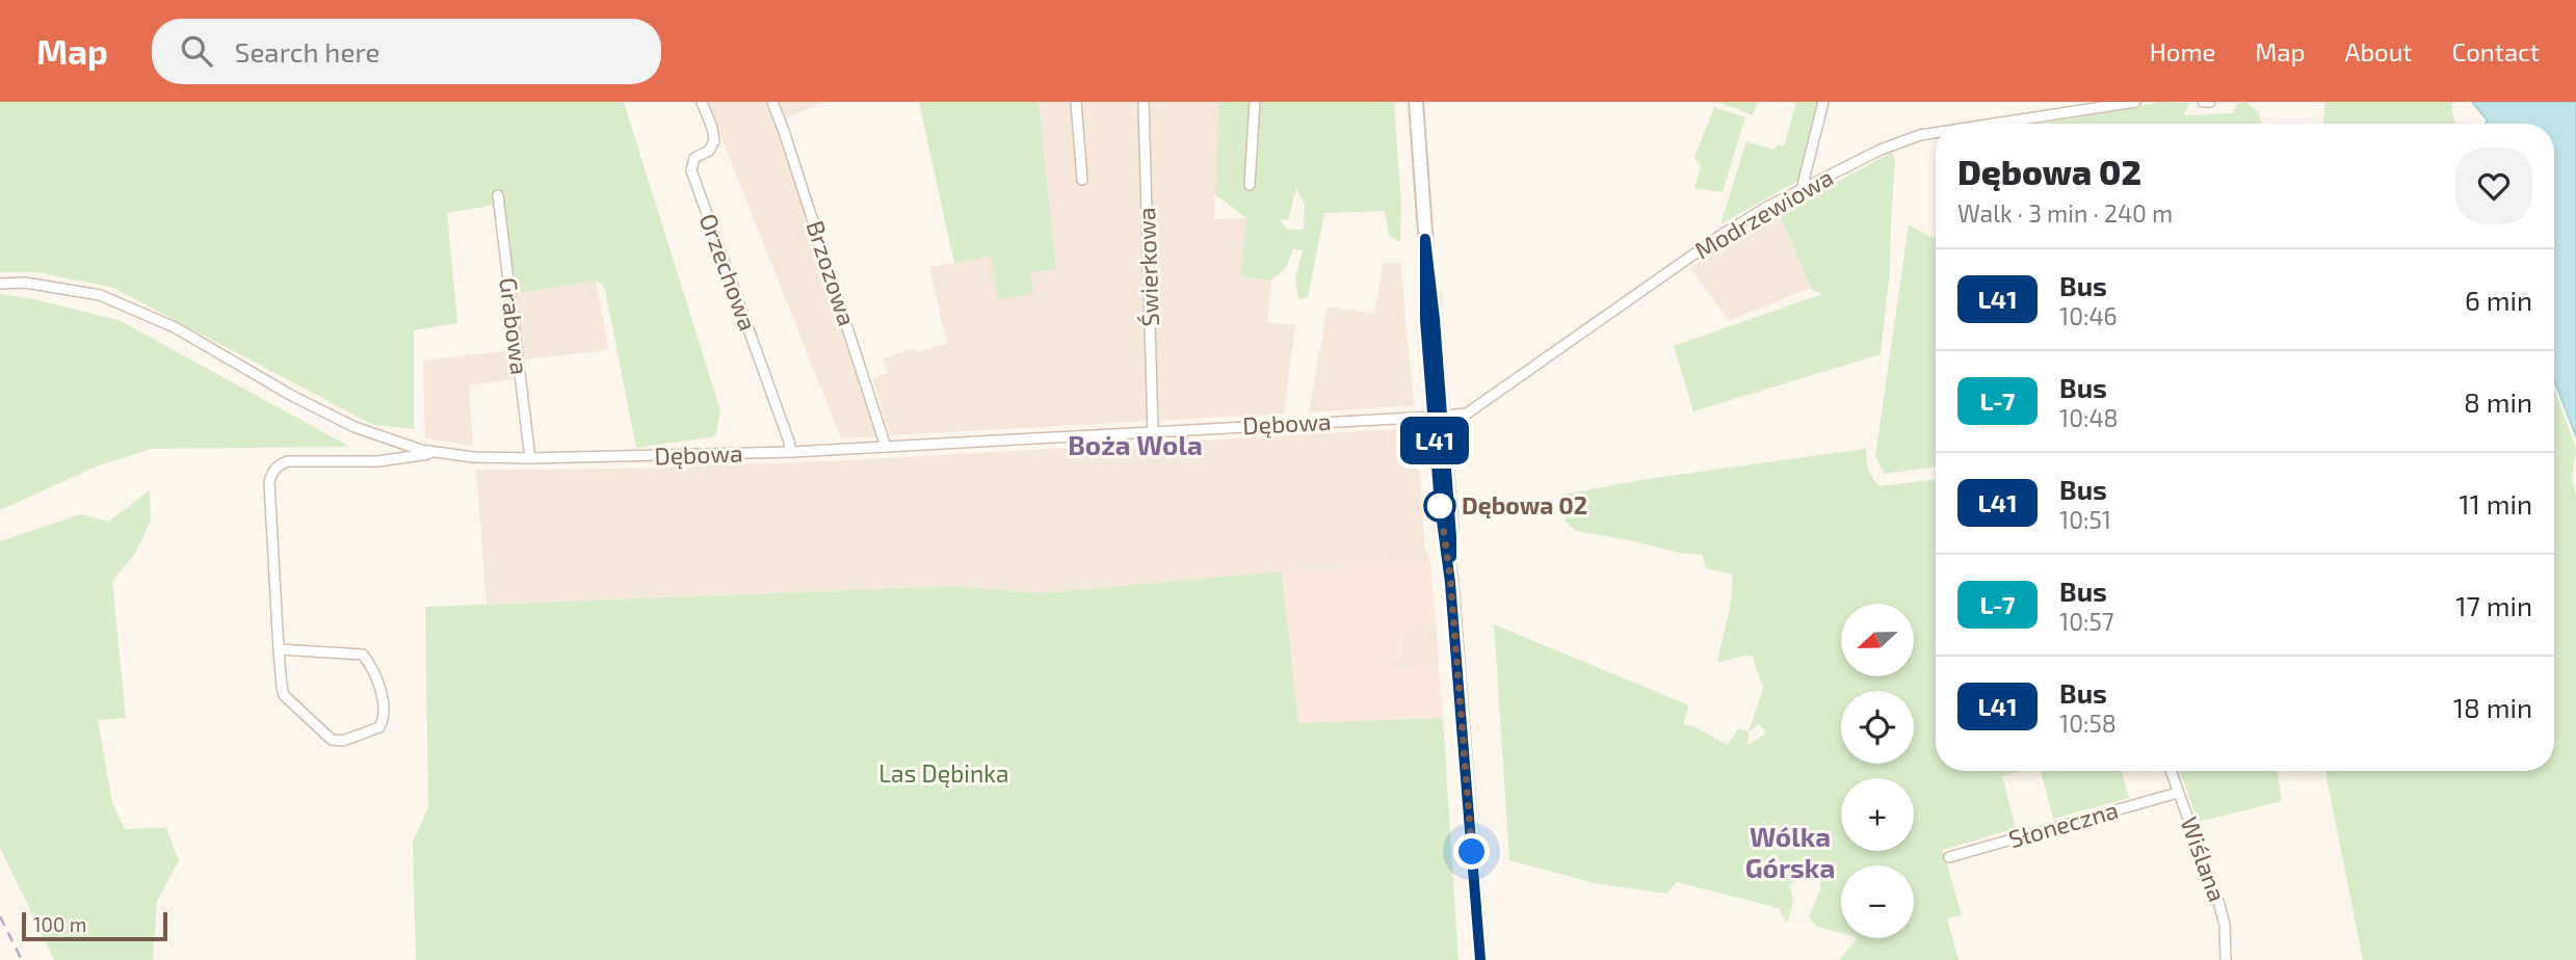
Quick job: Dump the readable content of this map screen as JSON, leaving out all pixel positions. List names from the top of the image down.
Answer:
{
  "streets": {
    "street": [
      "Modrzewiowa",
      "Świerkowa",
      "Orzechowa",
      "Brzozowa",
      "Grabowa",
      "Dębowa",
      "Słoneczna",
      "Wiślana"
    ]
  },
  "crossings": [
    ["Modrzewiowa", "Dębowa"],
    ["Świerkowa", "Dębowa"],
    ["Orzechowa", "Dębowa"],
    ["Brzozowa", "Dębowa"],
    ["Grabowa", "Dębowa"],
    ["Słoneczna", "Wiślana"]
  ],
  "districts": ["Boża Wola", "Wólka Górska"],
  "parks": ["Las Dębinka"],
  "places": ["Dębowa 02"],
  "lines": ["bus line L41"],
  "scale_bar": "100 m",
  "north": "left",
  "page": {
    "header": "Map",
    "search": "Search here",
    "nav": [
      "Home",
      "Map",
      "About",
      "Contact"
    ],
    "on_map": "L41",
    "heading": ["Dębowa 02", "Walk · 3 min · 240 m"],
    "list": [
      {
        "mark": "L41",
        "name": "Bus",
        "note": "10:46",
        "value": "6 min"
      },
      {
        "mark": "L-7",
        "name": "Bus",
        "note": "10:48",
        "value": "8 min"
      },
      {
        "mark": "L41",
        "name": "Bus",
        "note": "10:51",
        "value": "11 min"
      },
      {
        "mark": "L-7",
        "name": "Bus",
        "note": "10:57",
        "value": "17 min"
      },
      {
        "mark": "L41",
        "name": "Bus",
        "note": "10:58",
        "value": "18 min"
      }
    ],
    "map_buttons": ["+", "−"],
    "scale": "100 m"
  }
}
